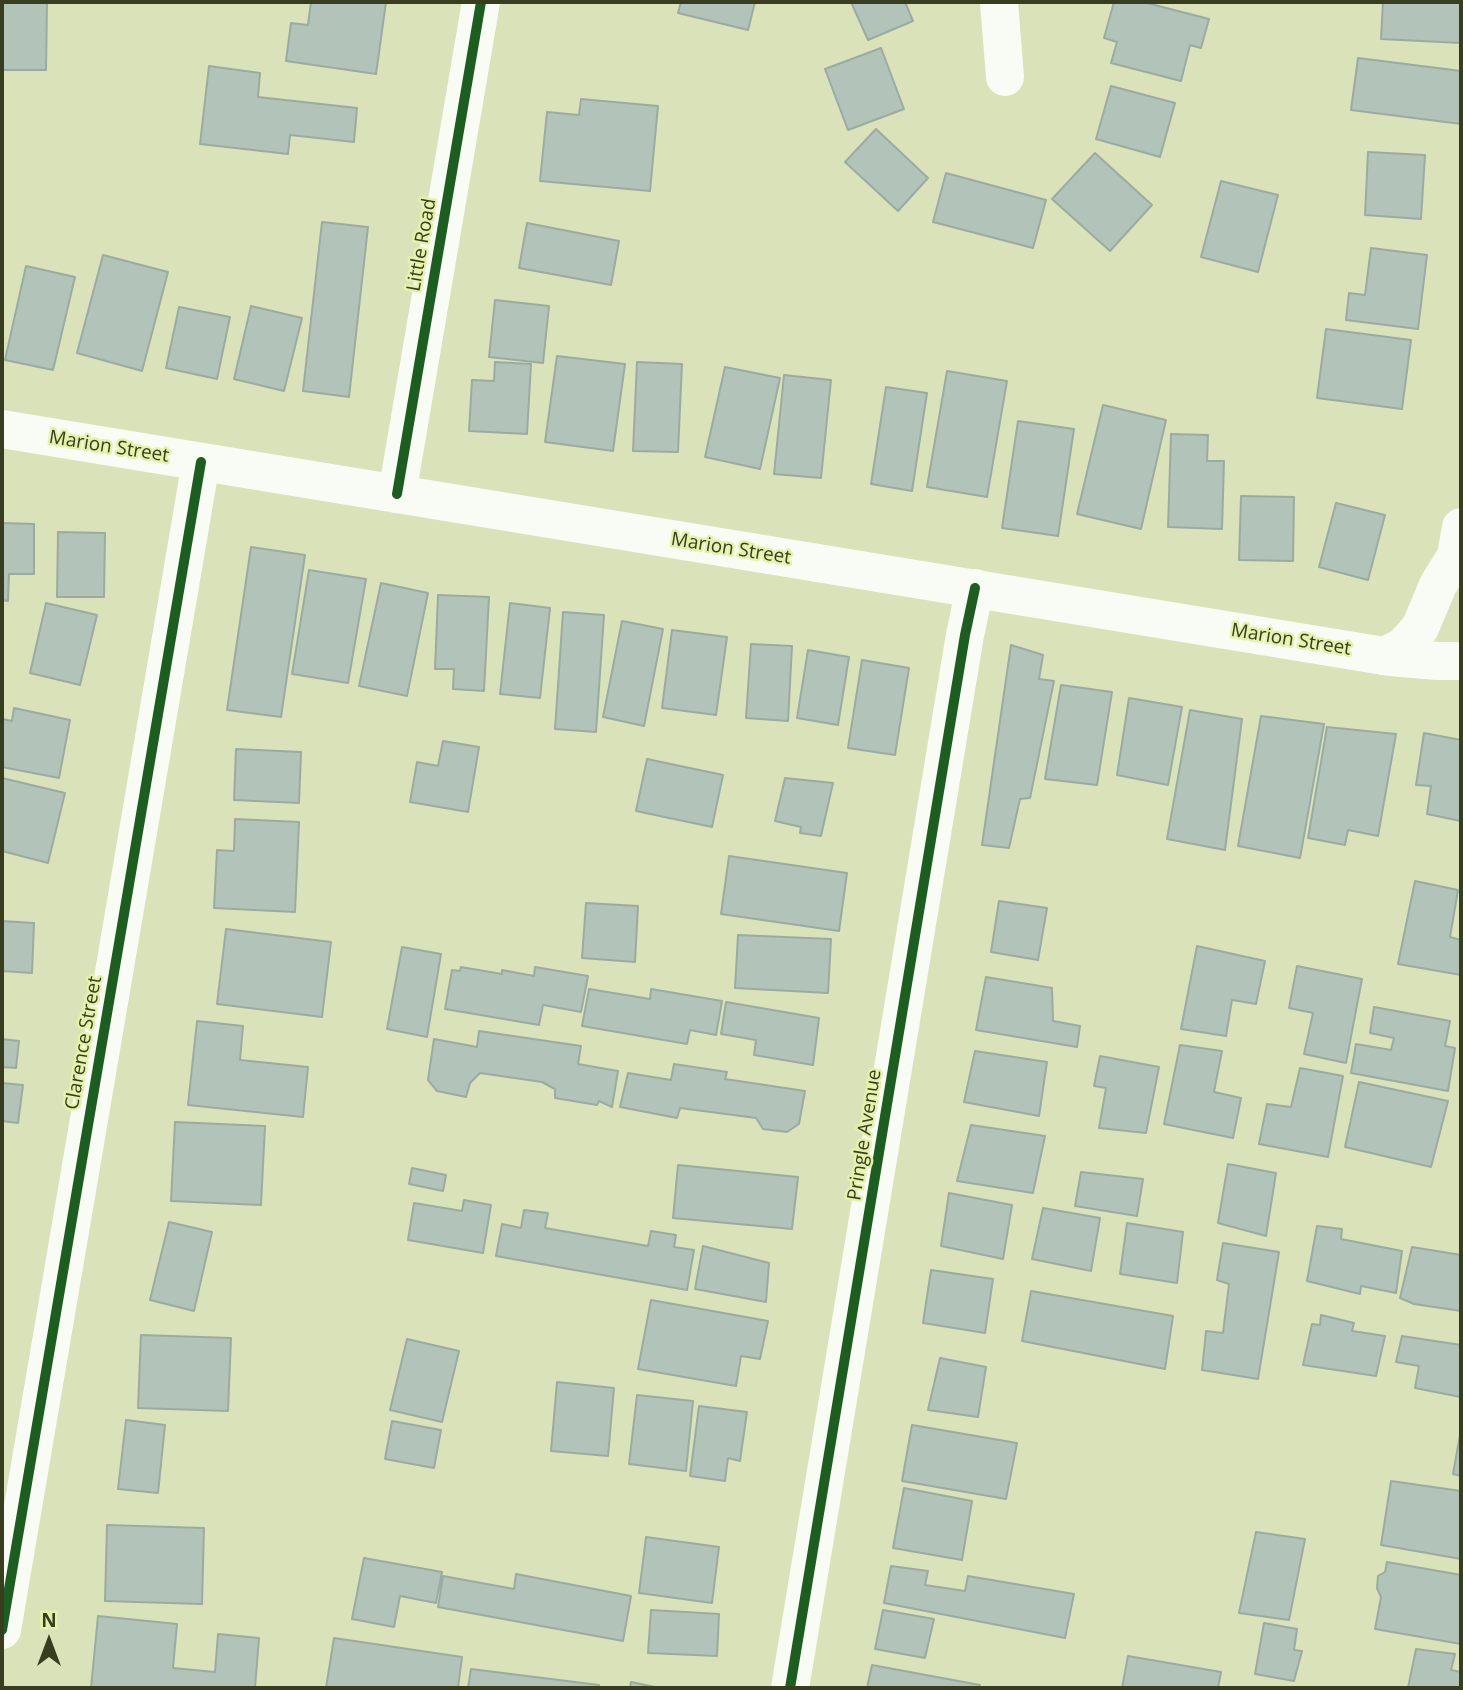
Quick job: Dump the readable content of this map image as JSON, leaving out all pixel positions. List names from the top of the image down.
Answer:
{
  "streets": {
    "street": [
      "Little Road",
      "Marion Street",
      "Clarence Street",
      "Pringle Avenue"
    ]
  },
  "crossings": [
    ["Little Road", "Marion Street"],
    ["Marion Street", "Clarence Street"],
    ["Marion Street", "Pringle Avenue"]
  ],
  "north": "top"
}
